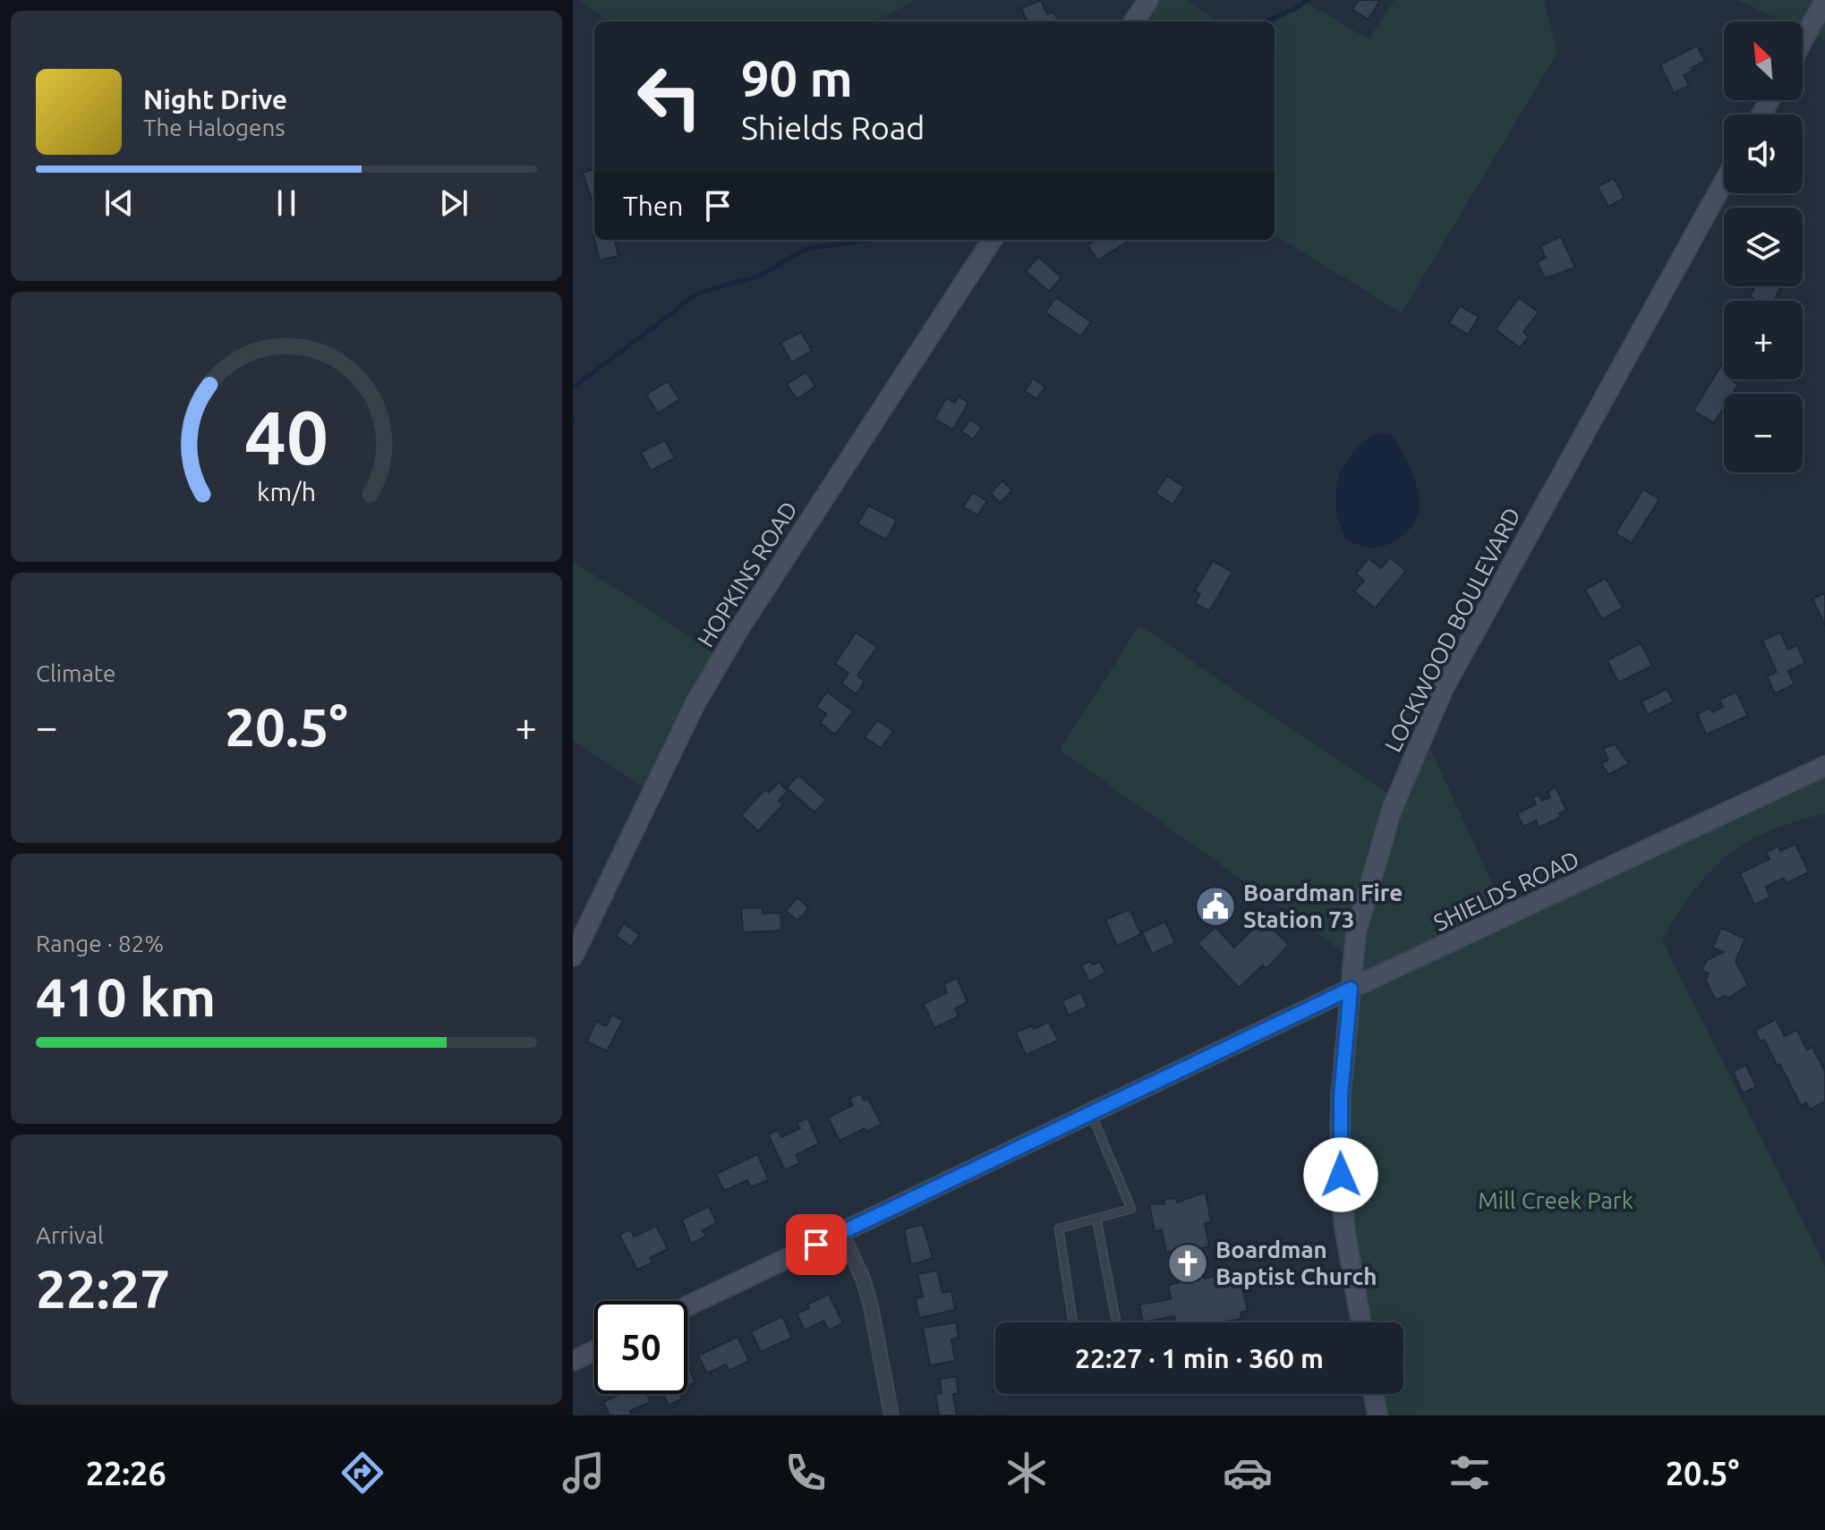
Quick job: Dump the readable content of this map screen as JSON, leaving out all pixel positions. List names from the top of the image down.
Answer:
{
  "streets": {
    "main road": ["HOPKINS ROAD", "LOCKWOOD BOULEVARD", "SHIELDS ROAD"]
  },
  "crossings": [
    ["LOCKWOOD BOULEVARD", "SHIELDS ROAD"]
  ],
  "parks": ["Mill Creek Park"],
  "places": {
    "public building": ["Boardman Fire Station 73"],
    "church": ["Boardman Baptist Church"]
  },
  "north": "top left",
  "page": {
    "map_buttons": ["+", "−"],
    "turn": ["90 m", "Shields Road"],
    "song": ["Night Drive", "The Halogens"],
    "then": "Then",
    "tile": [
      "Climate",
      ["Range · 82%", "410 km"],
      ["Arrival", "22:27"]
    ],
    "heat": ["−", "20.5°", "+"],
    "limit": "50",
    "trip": "22:27 · 1 min · 360 m",
    "tabs": ["22:26", "20.5°"],
    "gauge": ["40", "km/h"]
  }
}
